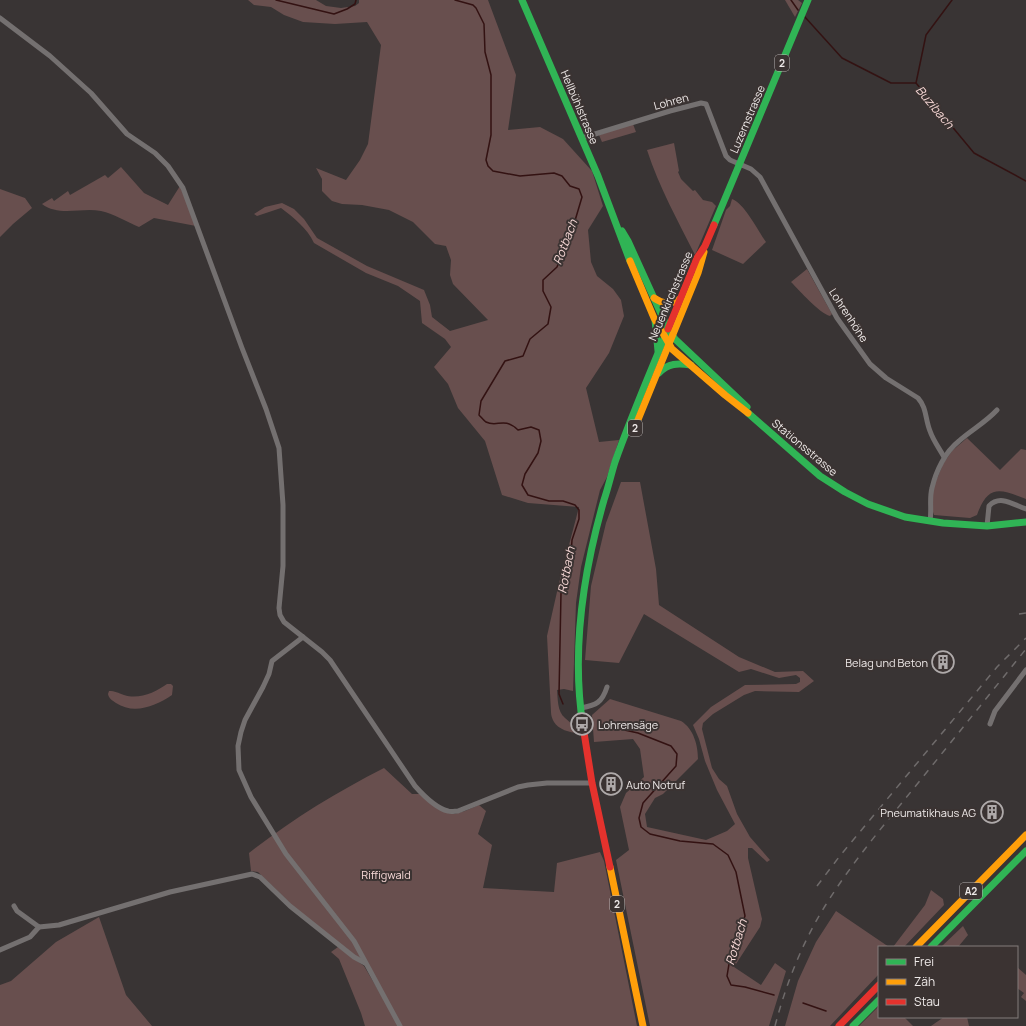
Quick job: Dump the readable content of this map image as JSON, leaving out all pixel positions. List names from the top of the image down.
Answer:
{
  "streets": {
    "main road": [
      "2",
      "Hellbühlstrasse",
      "Luzernstrasse",
      "Neuenkirchstrasse",
      "Stationsstrasse",
      "A2"
    ],
    "street": ["Lohren", "Lohrenhöhe"]
  },
  "crossings": [
    ["Lohren", "Hellbühlstrasse"],
    ["Lohren", "Lohrenhöhe"],
    ["Hellbühlstrasse", "Neuenkirchstrasse"],
    ["Hellbühlstrasse", "Stationsstrasse"],
    ["Luzernstrasse", "Neuenkirchstrasse"],
    ["Neuenkirchstrasse", "Stationsstrasse"]
  ],
  "water": ["Buzibach", "Rotbach"],
  "parks": ["Riffigwald"],
  "places": {
    "building": ["Belag und Beton", "Auto Notruf", "Pneumatikhaus AG"],
    "bus stop": ["Lohrensäge"]
  },
  "legend": ["Frei", "Zäh", "Stau"]
}
